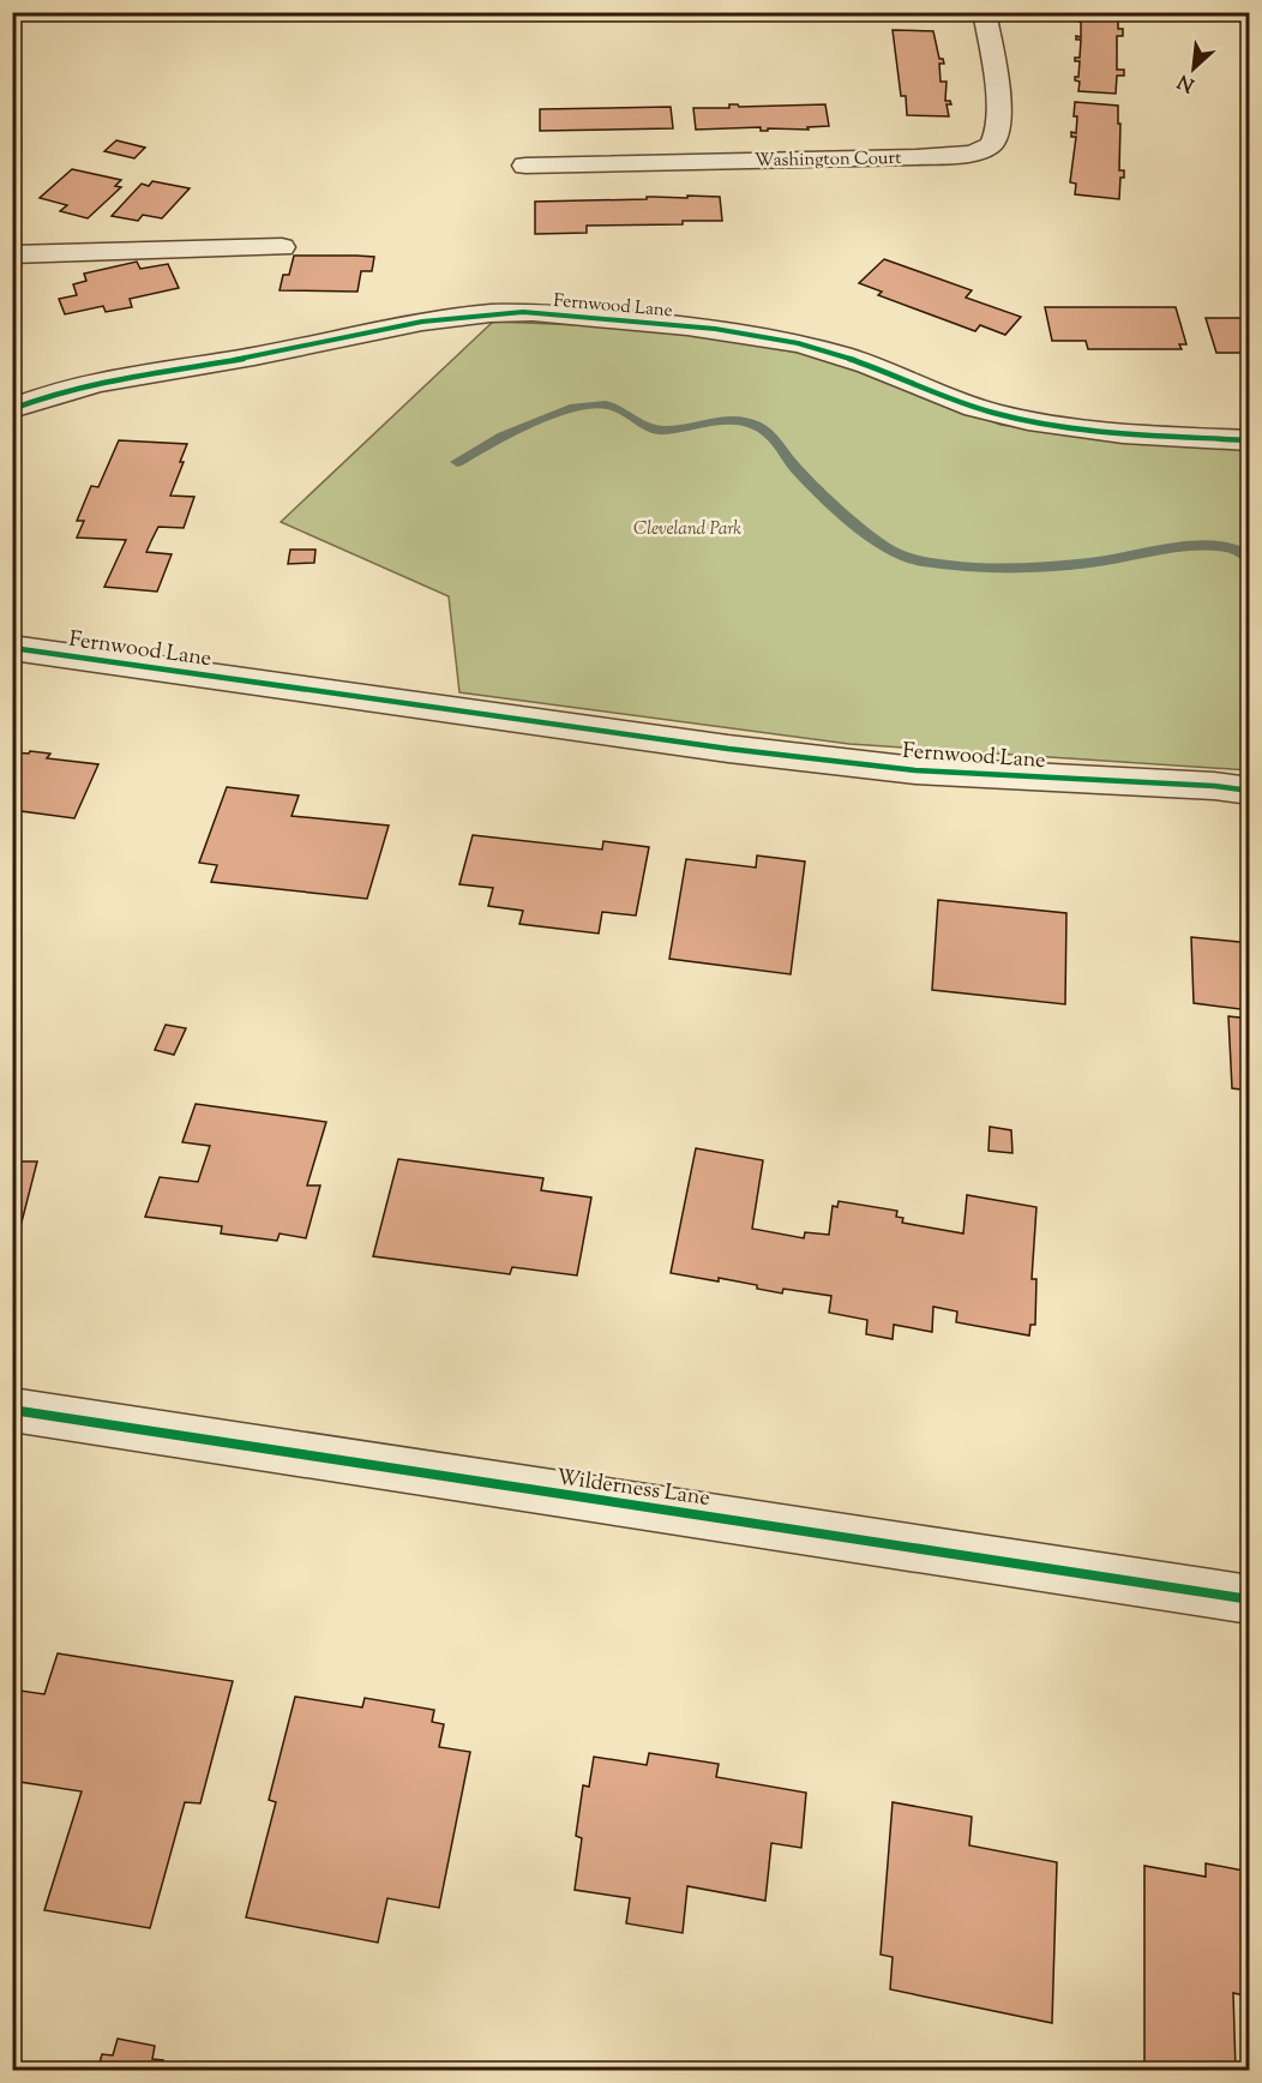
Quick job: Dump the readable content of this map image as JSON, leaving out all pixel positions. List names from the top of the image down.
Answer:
{
  "streets": {
    "street": ["Washington Court", "Fernwood Lane", "Wilderness Lane"]
  },
  "parks": ["Cleveland Park"],
  "north": "bottom left"
}
